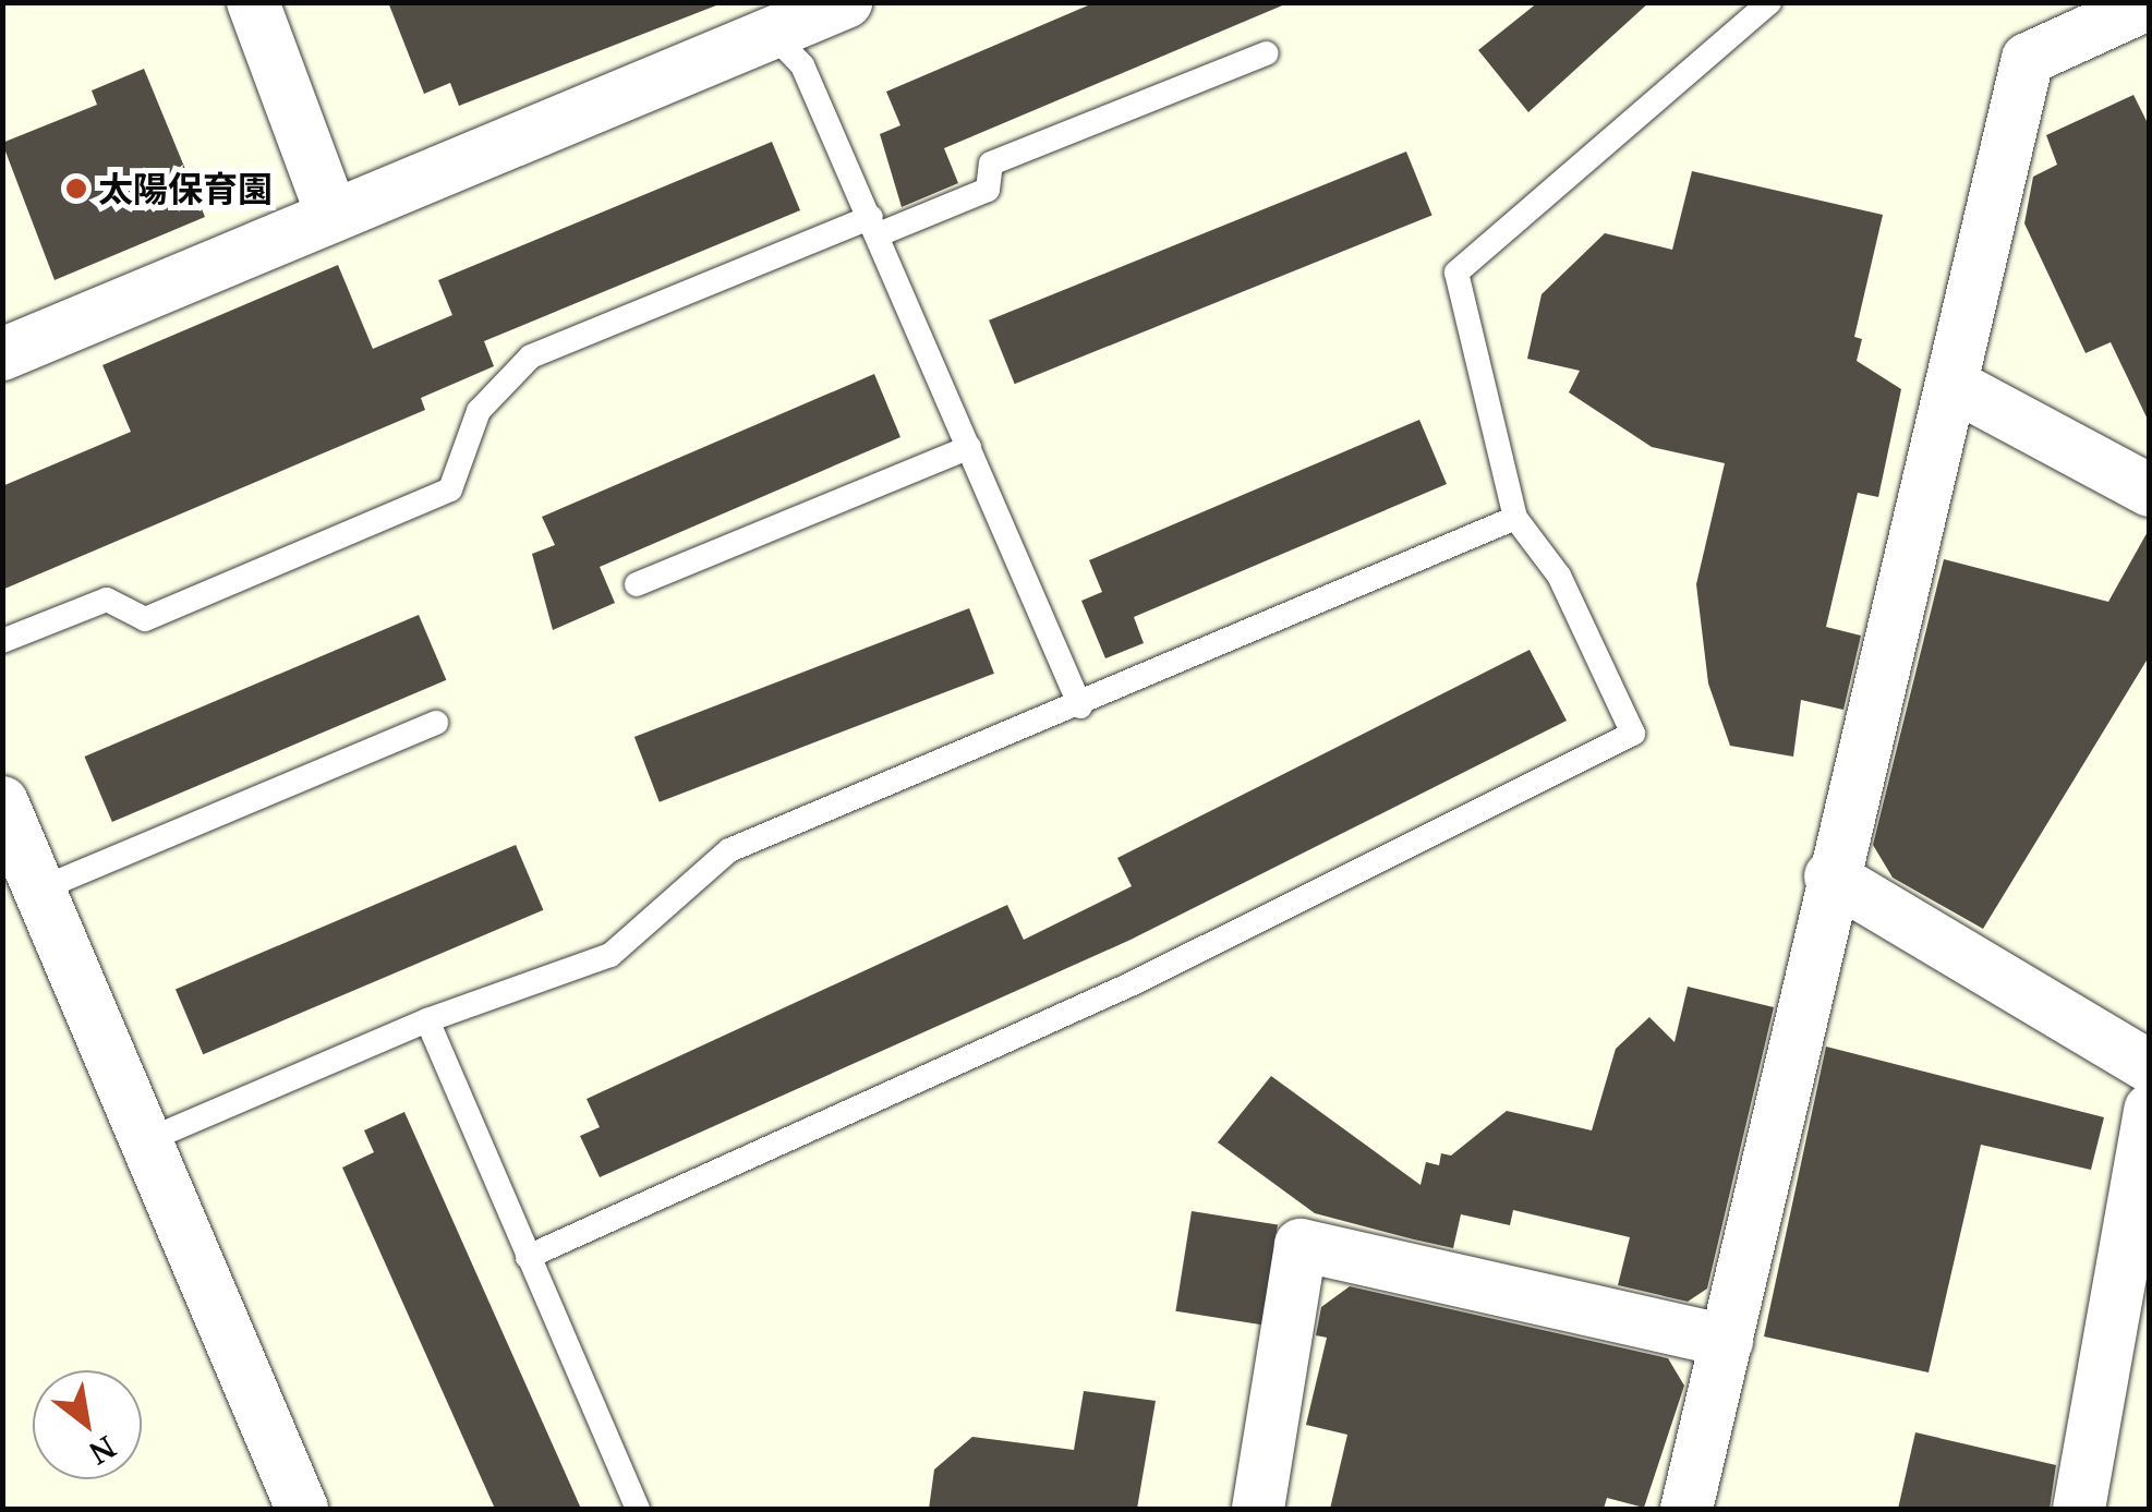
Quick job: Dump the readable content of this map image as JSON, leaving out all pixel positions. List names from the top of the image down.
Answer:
{
  "places": ["太陽保育園"],
  "north": "bottom right"
}
